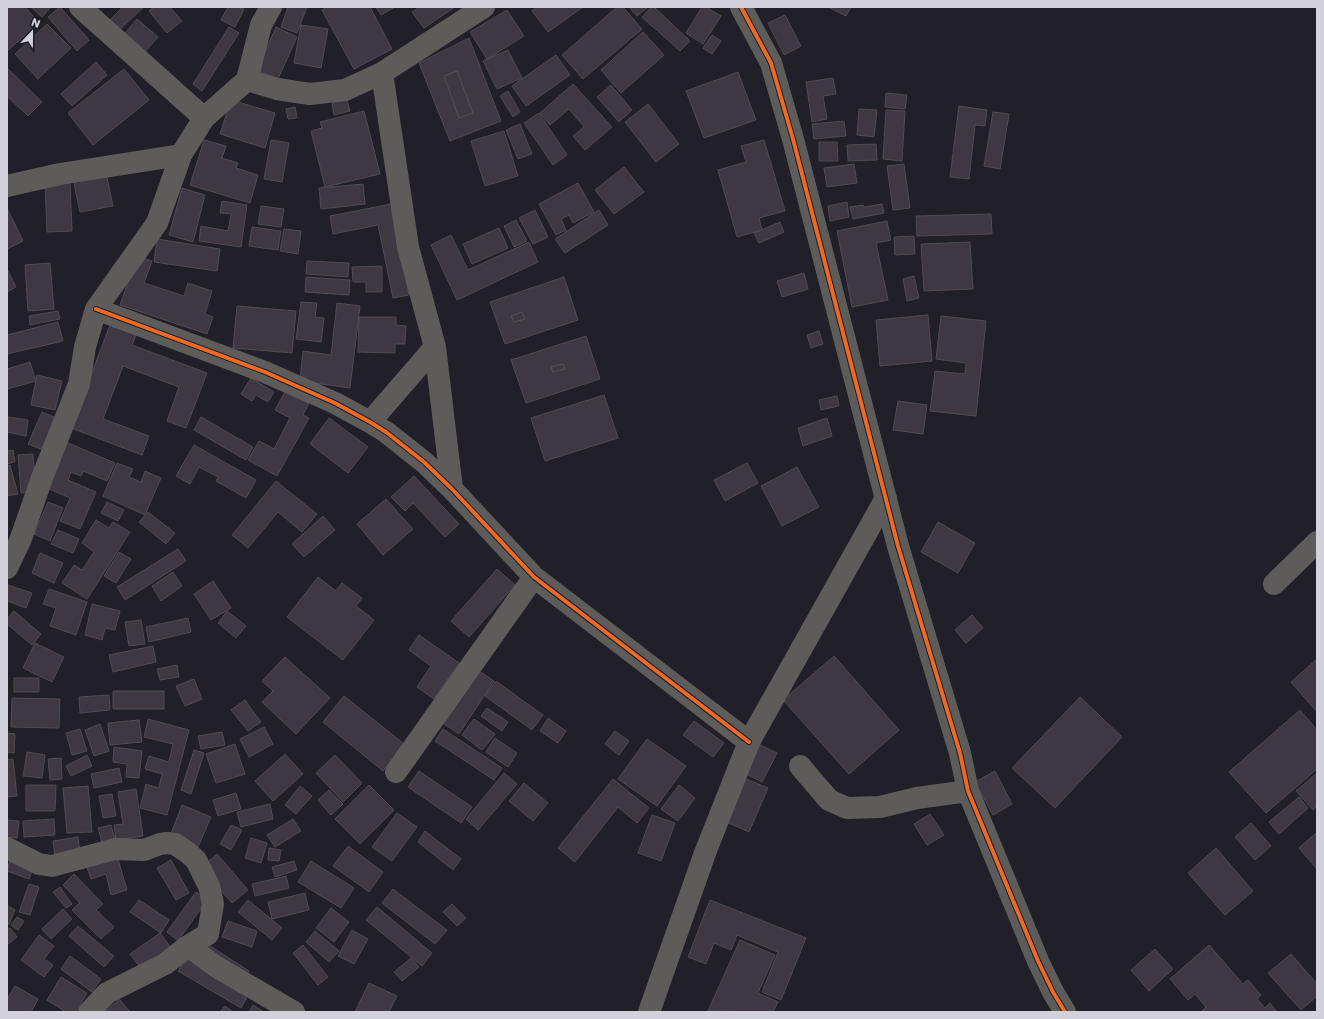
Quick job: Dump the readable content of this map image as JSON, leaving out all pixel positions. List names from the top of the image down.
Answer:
{
  "north": "top"
}
